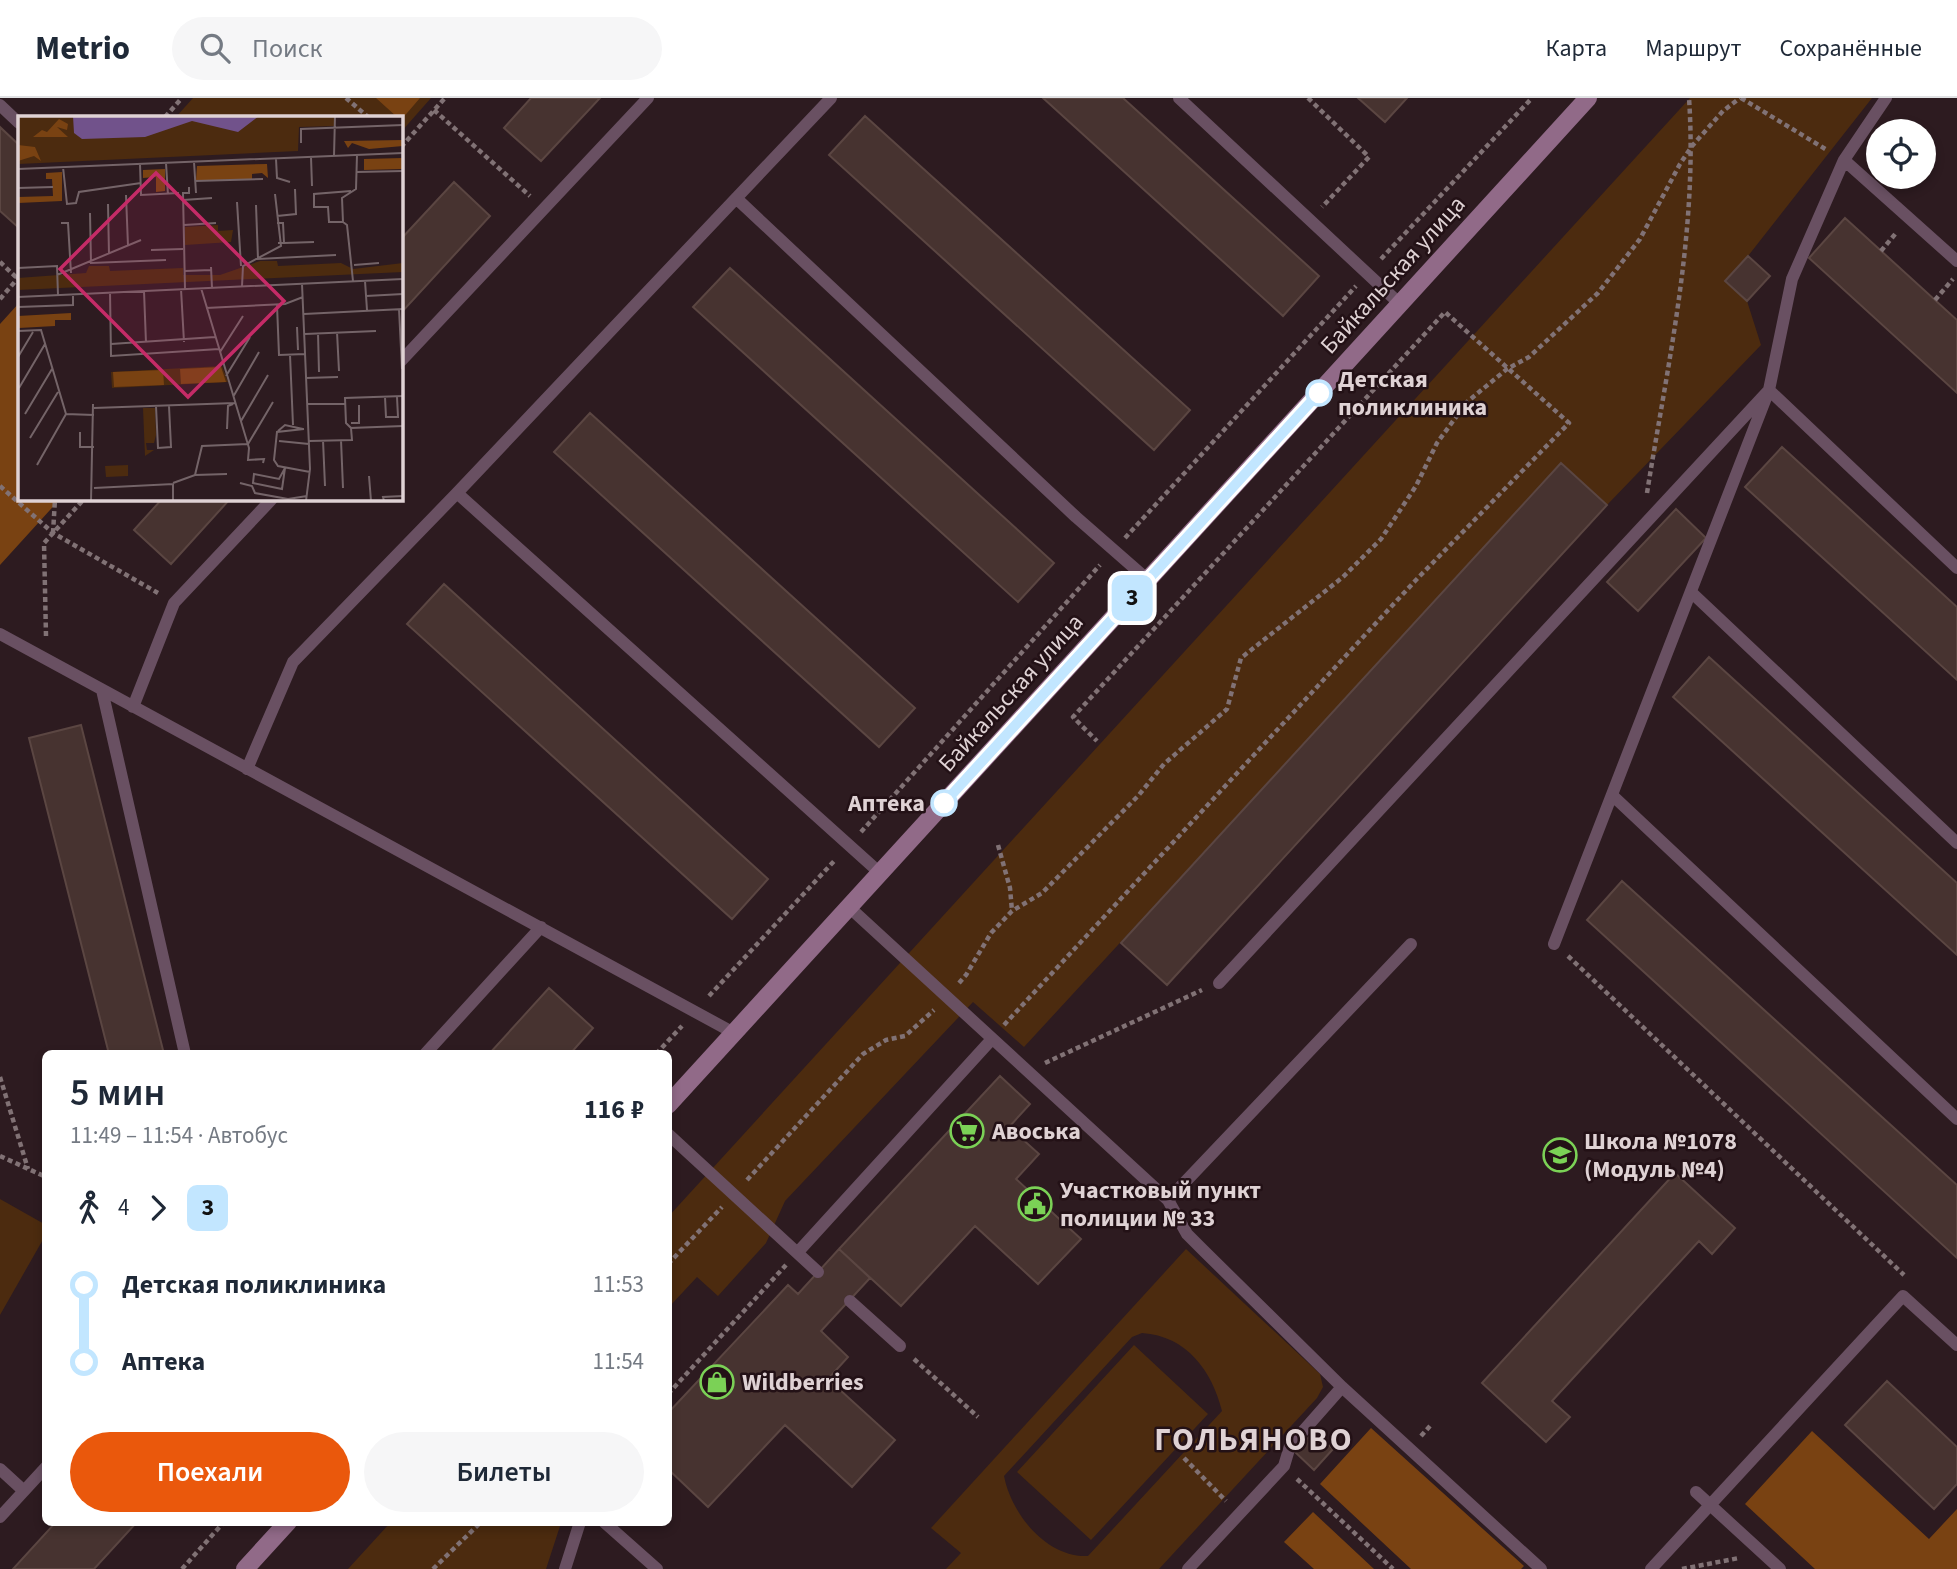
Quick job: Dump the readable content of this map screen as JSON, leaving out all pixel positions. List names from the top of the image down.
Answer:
{
  "streets": {
    "street": ["Байкальская улица"]
  },
  "districts": ["ГОЛЬЯНОВО"],
  "places": {
    "other": ["Детская поликлиника", "Аптека"],
    "supermarket": ["Авоська"],
    "school or university": ["Школа №1078 (Модуль №4)"],
    "public building": ["Участковый пункт полиции № 33"],
    "shop": ["Wildberries"]
  },
  "lines": ["bus line 3"],
  "page": {
    "header": "Metrio",
    "search": "Поиск",
    "nav": ["Карта", "Маршрут", "Сохранённые"],
    "on_map": "3",
    "heading": ["5 мин", "11:49 – 11:54 · Автобус", "116 ₽"],
    "legs": ["4", "3"],
    "list": [
      {
        "name": "Детская поликлиника",
        "value": "11:53"
      },
      {
        "name": "Аптека",
        "value": "11:54"
      }
    ],
    "buttons": ["Поехали", "Билеты"]
  }
}
